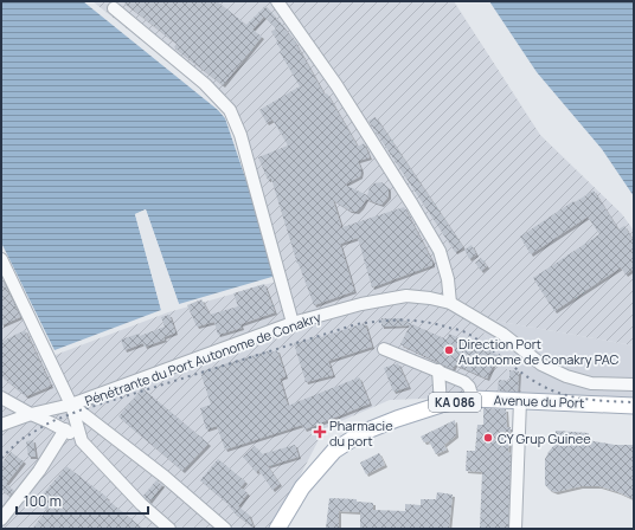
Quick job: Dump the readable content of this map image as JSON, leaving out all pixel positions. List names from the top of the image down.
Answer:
{
  "streets": {
    "main road": ["Avenue du Port", "KA 086"],
    "street": ["Pénétrante du Port Autonome de Conakry"]
  },
  "places": {
    "other": ["Direction Port Autonome de Conakry PAC", "CY Grup Guinee"],
    "health": ["Pharmacie du port"]
  },
  "scale_bar": "100 m"
}
